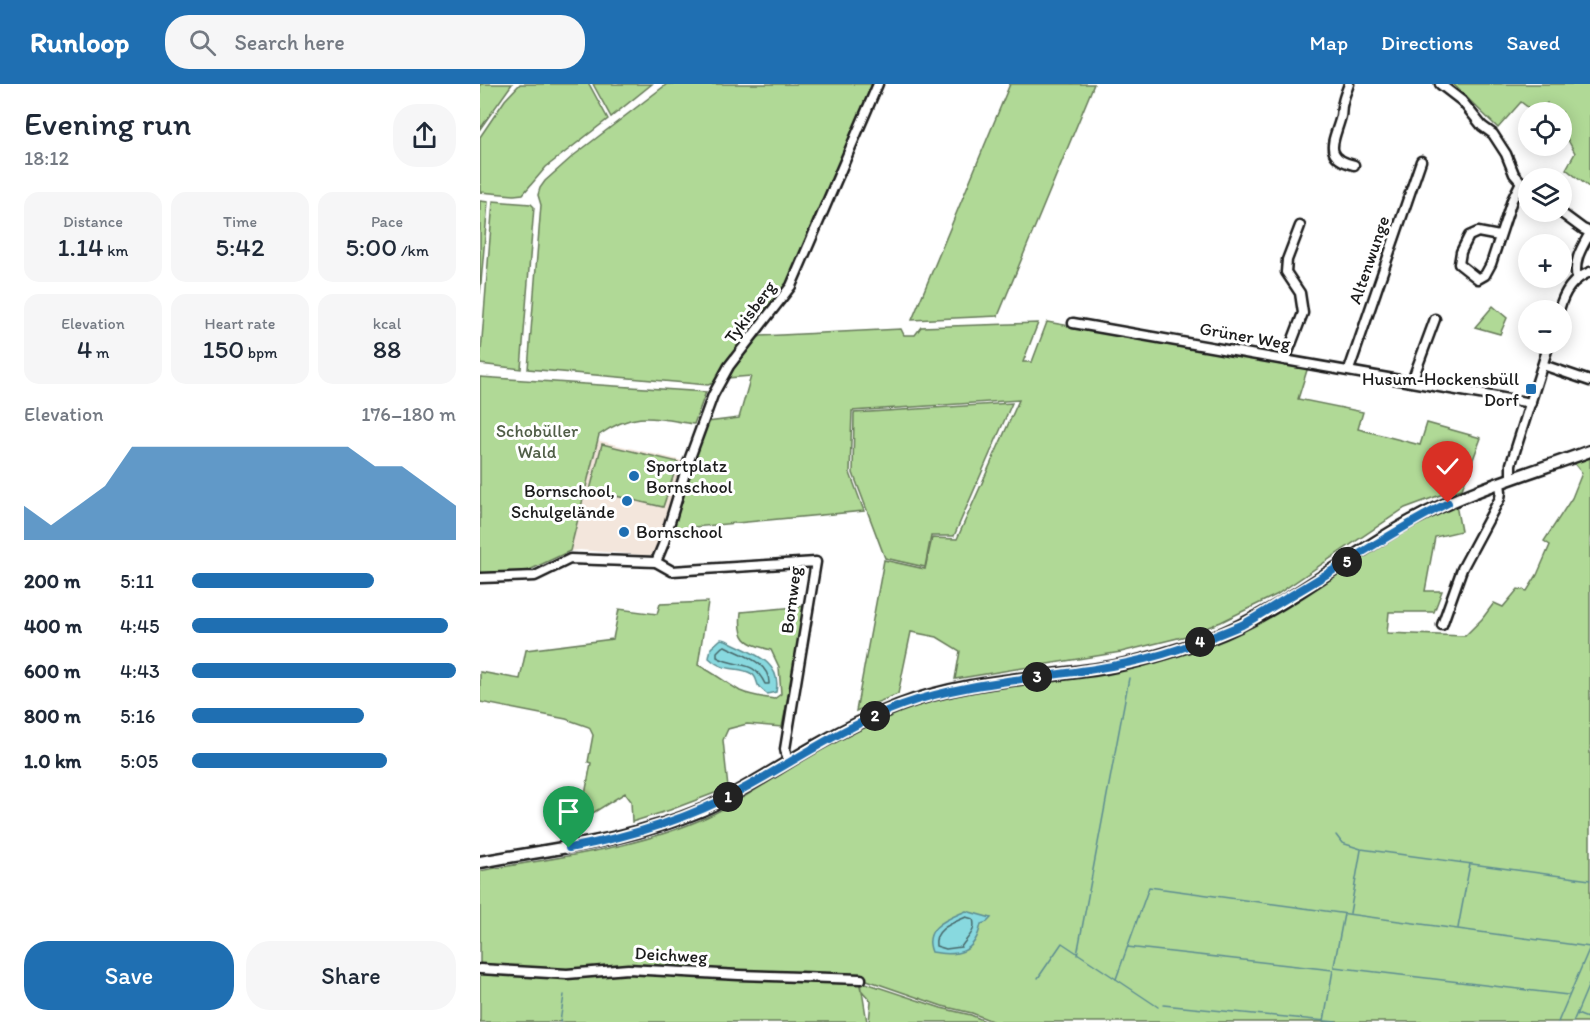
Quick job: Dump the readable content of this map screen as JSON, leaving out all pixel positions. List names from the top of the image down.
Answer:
{
  "streets": {
    "street": [
      "Altenwunge",
      "Tykisberg",
      "Grüner Weg",
      "Bornweg",
      "Deichweg"
    ]
  },
  "crossings": [
    ["Altenwunge", "Grüner Weg"],
    ["Tykisberg", "Bornweg"]
  ],
  "parks": ["Schobüller Wald"],
  "places": {
    "transit": ["Husum-Hockensbüll Dorf"],
    "other": ["Sportplatz Bornschool", "Bornschool, Schulgelände", "Bornschool"]
  },
  "page": {
    "header": "Runloop",
    "search": "Search here",
    "nav": ["Map", "Directions", "Saved"],
    "heading": ["Evening run", "18:12"],
    "map_buttons": ["+", "−"],
    "stats": [
      ["Distance", "1.14 km"],
      ["Time", "5:42"],
      ["Pace", "5:00 /km"],
      ["Elevation", "4 m"],
      ["Heart rate", "150 bpm"],
      ["kcal", "88"]
    ],
    "chart": ["Elevation", "176–180 m"],
    "pins": [
      "5",
      "4",
      "3",
      "2",
      "1"
    ],
    "list": [
      {
        "name": "200 m",
        "note": "5:11"
      },
      {
        "name": "400 m",
        "note": "4:45"
      },
      {
        "name": "600 m",
        "note": "4:43"
      },
      {
        "name": "800 m",
        "note": "5:16"
      },
      {
        "name": "1.0 km",
        "note": "5:05"
      }
    ],
    "buttons": ["Save", "Share"]
  }
}
